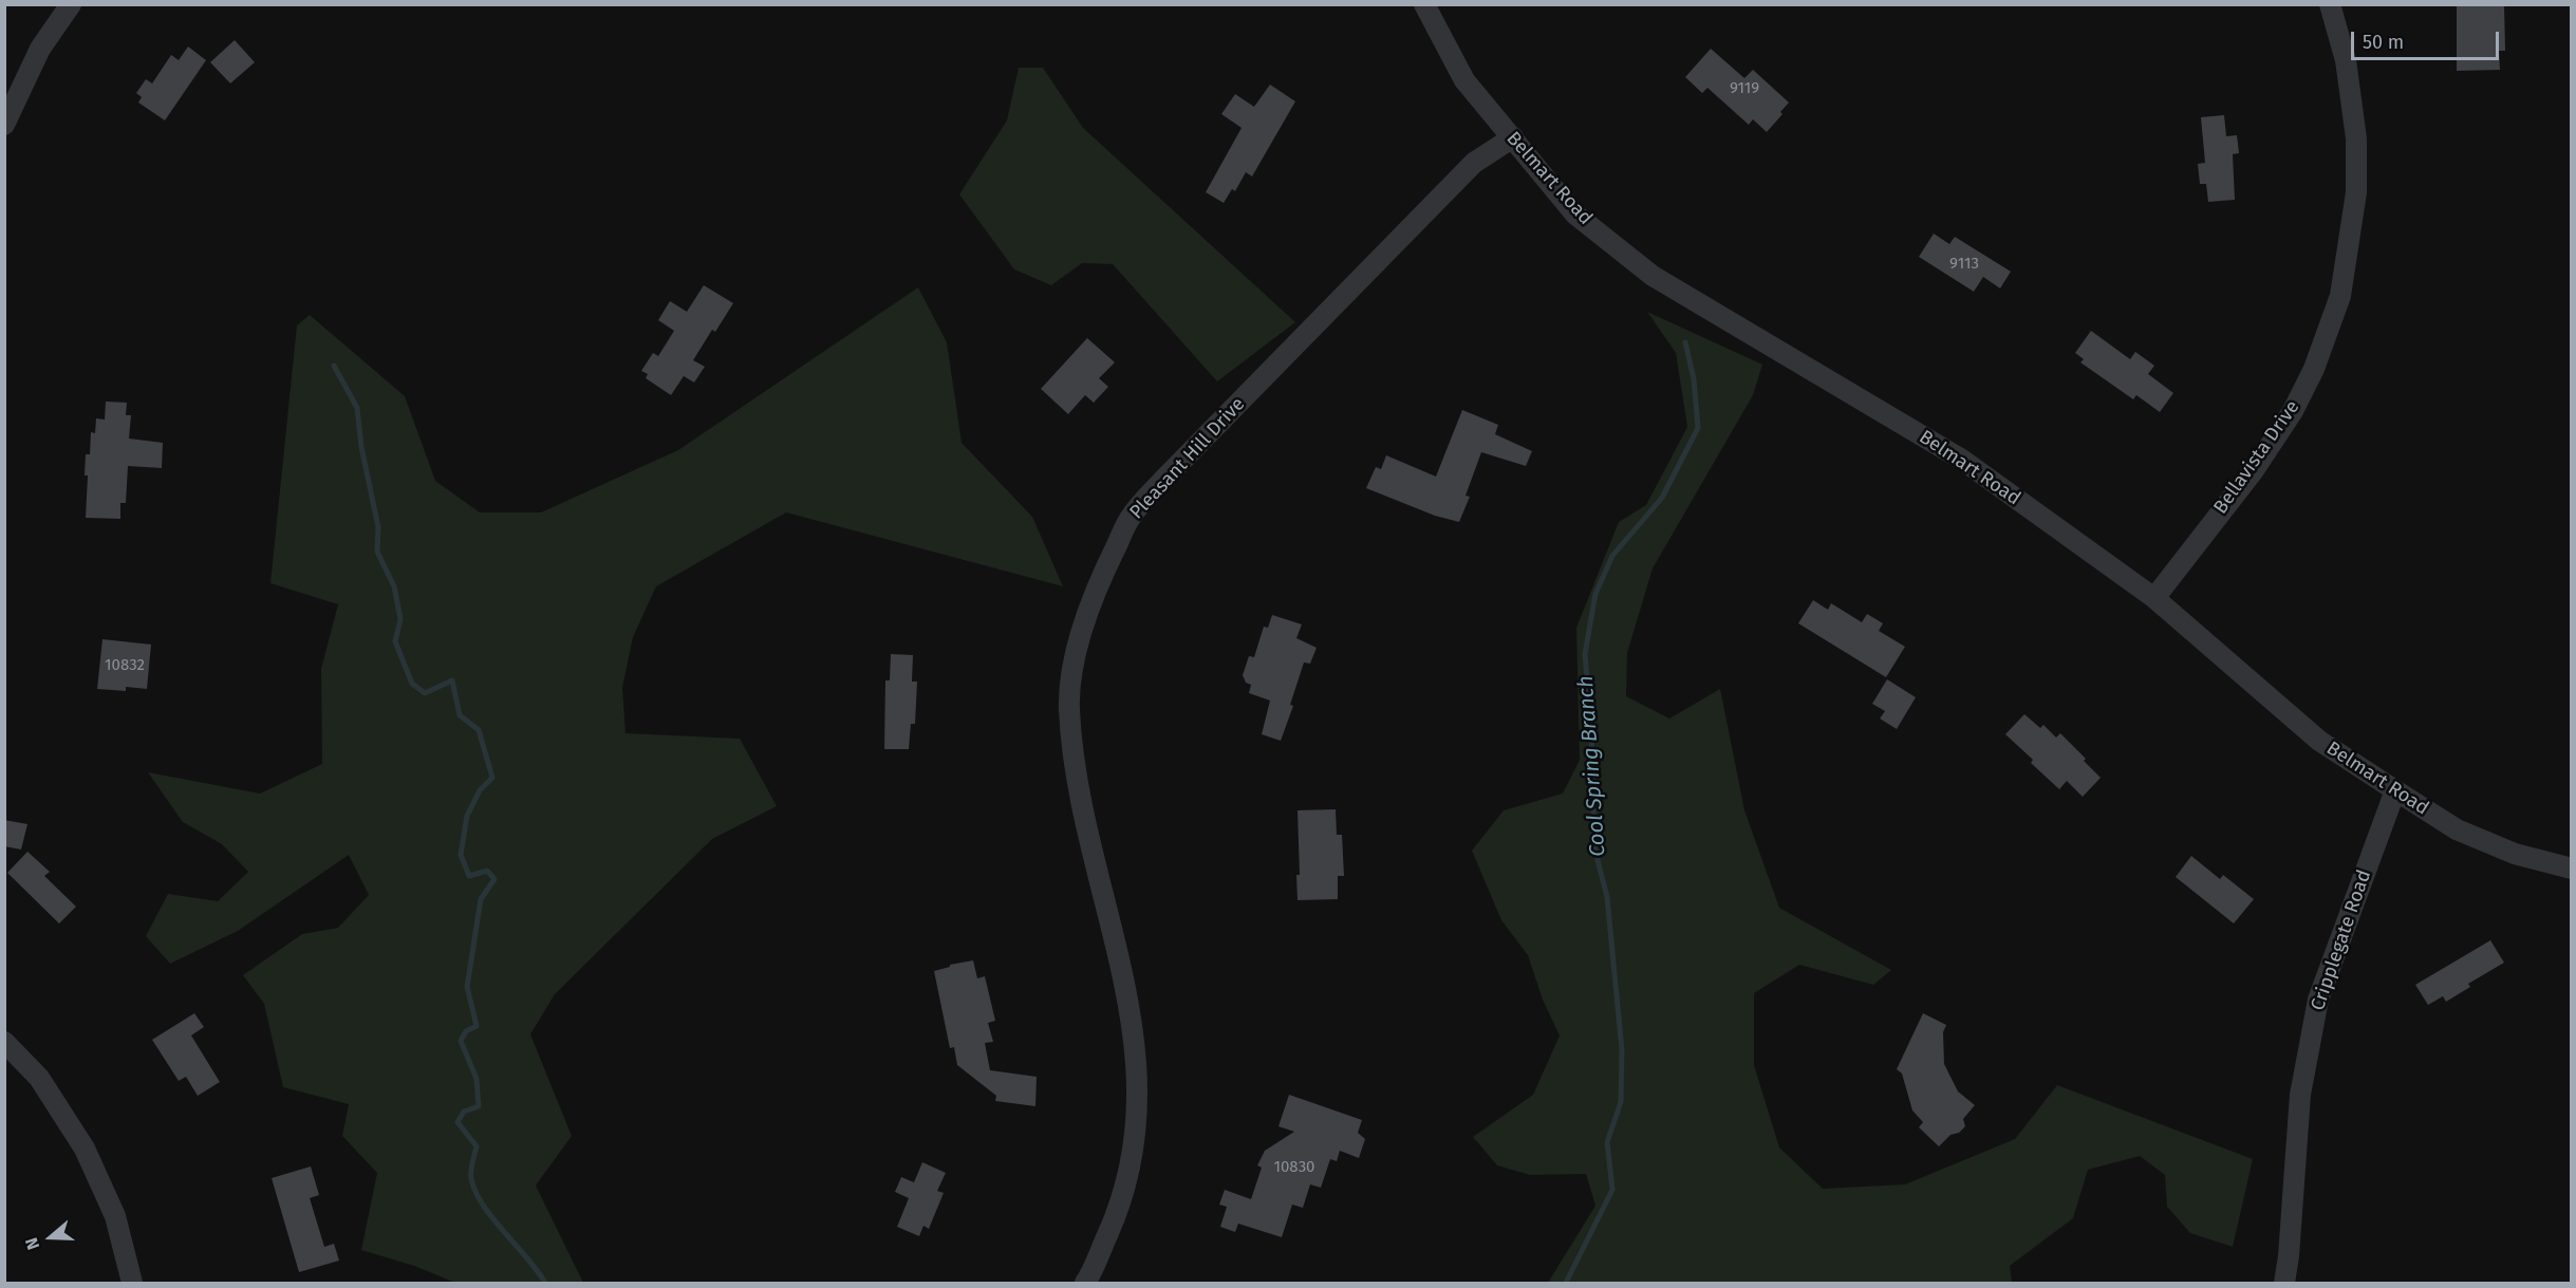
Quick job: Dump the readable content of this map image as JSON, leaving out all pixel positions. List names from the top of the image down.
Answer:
{
  "streets": {
    "street": [
      "Belmart Road",
      "Bellavista Drive",
      "Pleasant Hill Drive",
      "Cripplegate Road"
    ]
  },
  "crossings": [
    ["Belmart Road", "Bellavista Drive"],
    ["Belmart Road", "Pleasant Hill Drive"],
    ["Belmart Road", "Cripplegate Road"]
  ],
  "water": ["Cool Spring Branch"],
  "house_numbers": [
    "9119",
    "9113",
    "10832",
    "10830"
  ],
  "scale_bar": "50 m",
  "north": "left"
}
